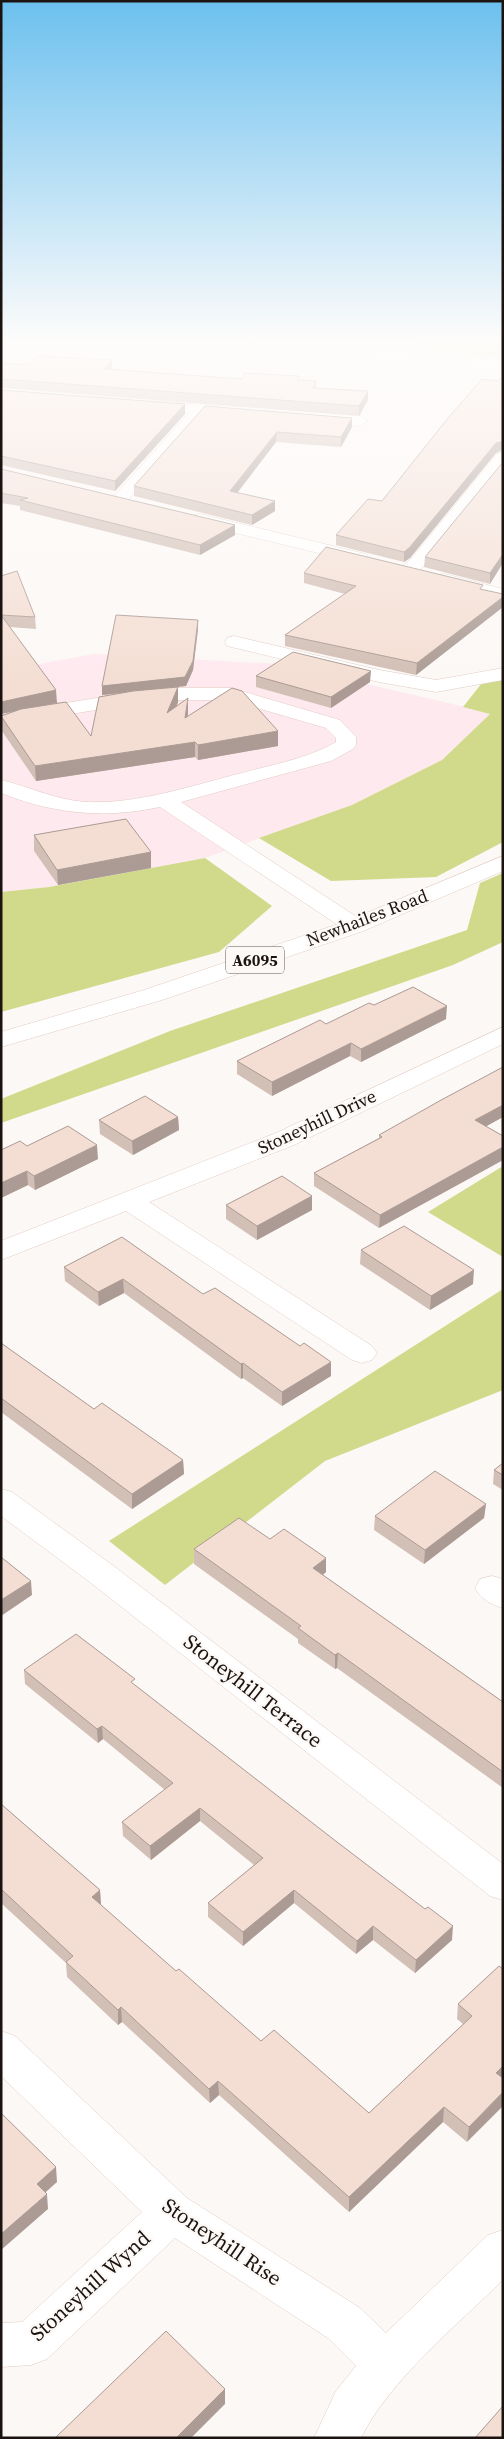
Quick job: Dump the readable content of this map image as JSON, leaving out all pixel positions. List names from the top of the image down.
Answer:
{
  "streets": {
    "street": [
      "Newhailes Road",
      "A6095",
      "Stoneyhill Drive",
      "Stoneyhill Terrace",
      "Stoneyhill Rise",
      "Stoneyhill Wynd"
    ]
  },
  "crossings": [
    ["Stoneyhill Rise", "Stoneyhill Wynd"]
  ]
}
